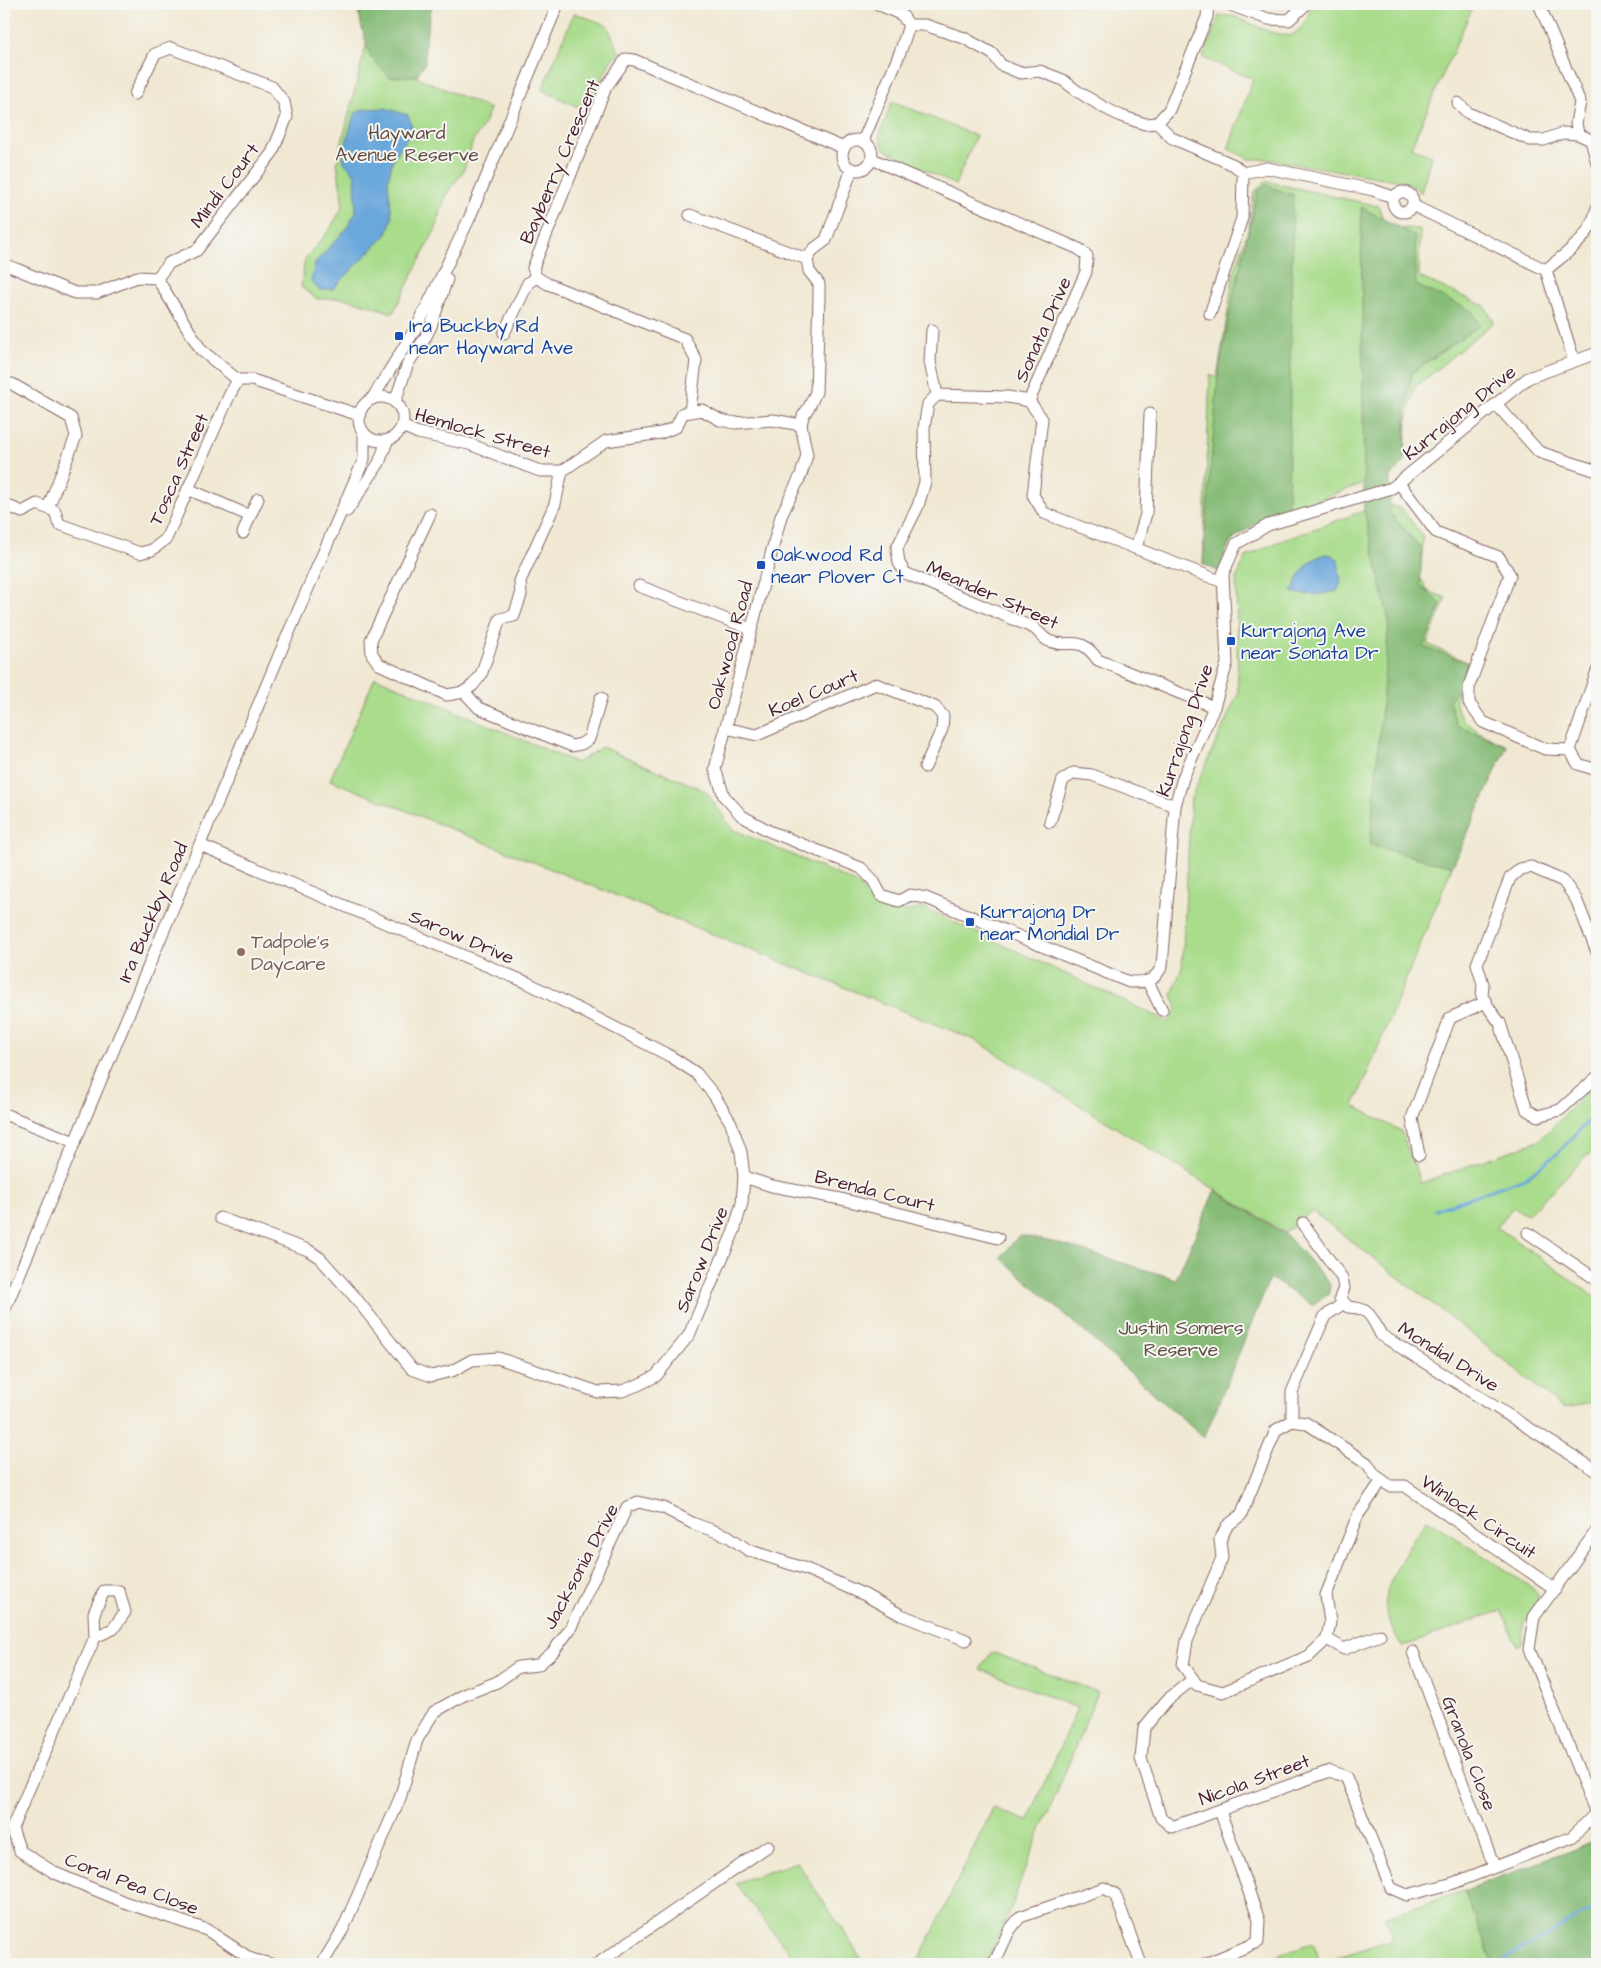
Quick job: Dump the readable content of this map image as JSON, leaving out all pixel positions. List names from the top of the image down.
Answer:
{
  "streets": {
    "street": [
      "Bayberry Crescent",
      "Mindi Court",
      "Sonata Drive",
      "Kurrajong Drive",
      "Hemlock Street",
      "Tosca Street",
      "Meander Street",
      "Oakwood Road",
      "Koel Court",
      "Ira Buckby Road",
      "Sarow Drive",
      "Brenda Court",
      "Mondial Drive",
      "Winlock Circuit",
      "Jacksonia Drive",
      "Granola Close",
      "Nicola Street",
      "Coral Pea Close"
    ]
  },
  "crossings": [
    ["Bayberry Crescent", "Sonata Drive"],
    ["Sonata Drive", "Kurrajong Drive"],
    ["Kurrajong Drive", "Meander Street"],
    ["Kurrajong Drive", "Oakwood Road"],
    ["Hemlock Street", "Ira Buckby Road"],
    ["Oakwood Road", "Koel Court"],
    ["Ira Buckby Road", "Sarow Drive"],
    ["Sarow Drive", "Brenda Court"],
    ["Granola Close", "Nicola Street"]
  ],
  "parks": ["Hayward Avenue Reserve", "Justin Somers Reserve"],
  "places": {
    "transit": [
      "Ira Buckby Rd near Hayward Ave",
      "Oakwood Rd near Plover Ct",
      "Kurrajong Ave near Sonata Dr",
      "Kurrajong Dr near Mondial Dr"
    ],
    "other": ["Tadpole's Daycare"]
  }
}
